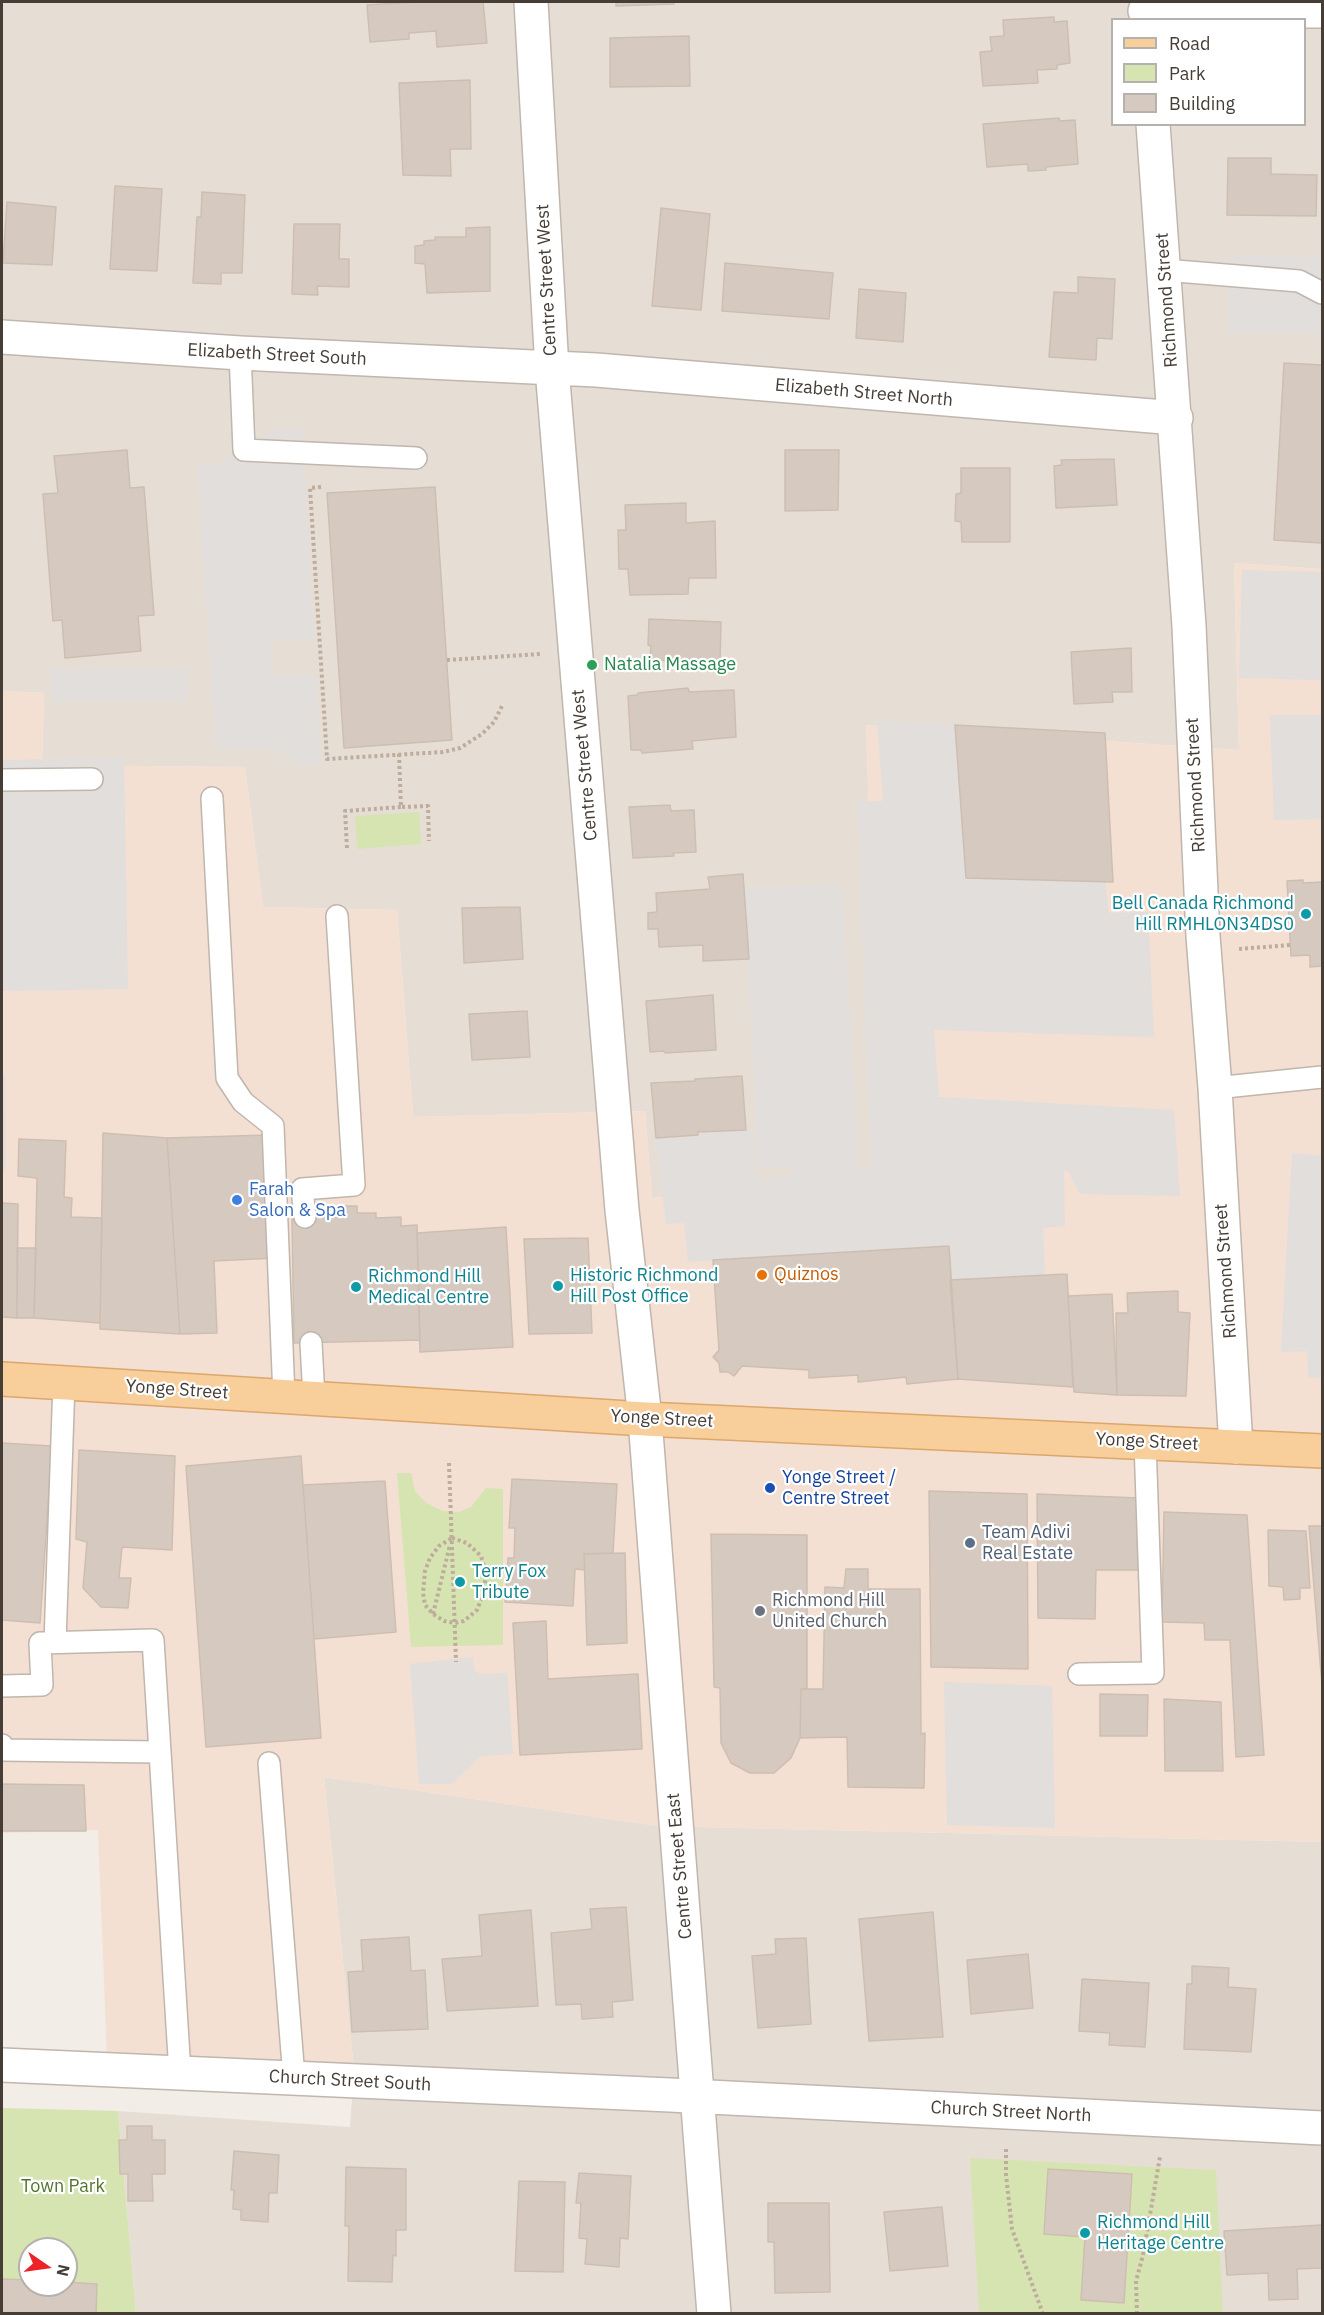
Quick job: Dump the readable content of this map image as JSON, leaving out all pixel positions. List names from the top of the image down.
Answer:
{
  "streets": {
    "main road": ["Yonge Street"],
    "street": [
      "Centre Street West",
      "Richmond Street",
      "Elizabeth Street South",
      "Elizabeth Street North",
      "Centre Street East",
      "Church Street South",
      "Church Street North"
    ]
  },
  "crossings": [
    ["Centre Street West", "Elizabeth Street South"],
    ["Centre Street West", "Elizabeth Street North"],
    ["Centre Street West", "Yonge Street"],
    ["Centre Street West", "Centre Street East"],
    ["Richmond Street", "Elizabeth Street North"],
    ["Richmond Street", "Yonge Street"],
    ["Elizabeth Street South", "Elizabeth Street North"],
    ["Yonge Street", "Centre Street East"],
    ["Centre Street East", "Church Street South"],
    ["Centre Street East", "Church Street North"],
    ["Church Street South", "Church Street North"]
  ],
  "parks": ["Town Park"],
  "places": [
    "Natalia Massage",
    "Bell Canada Richmond Hill RMHLON34DS0",
    "Farah Salon & Spa",
    "Quiznos",
    "Historic Richmond Hill Post Office",
    "Richmond Hill Medical Centre",
    "Yonge Street / Centre Street",
    "Team Adivi Real Estate",
    "Terry Fox Tribute",
    "Richmond Hill United Church",
    "Richmond Hill Heritage Centre"
  ],
  "legend": ["Road", "Park", "Building"],
  "north": "right"
}
